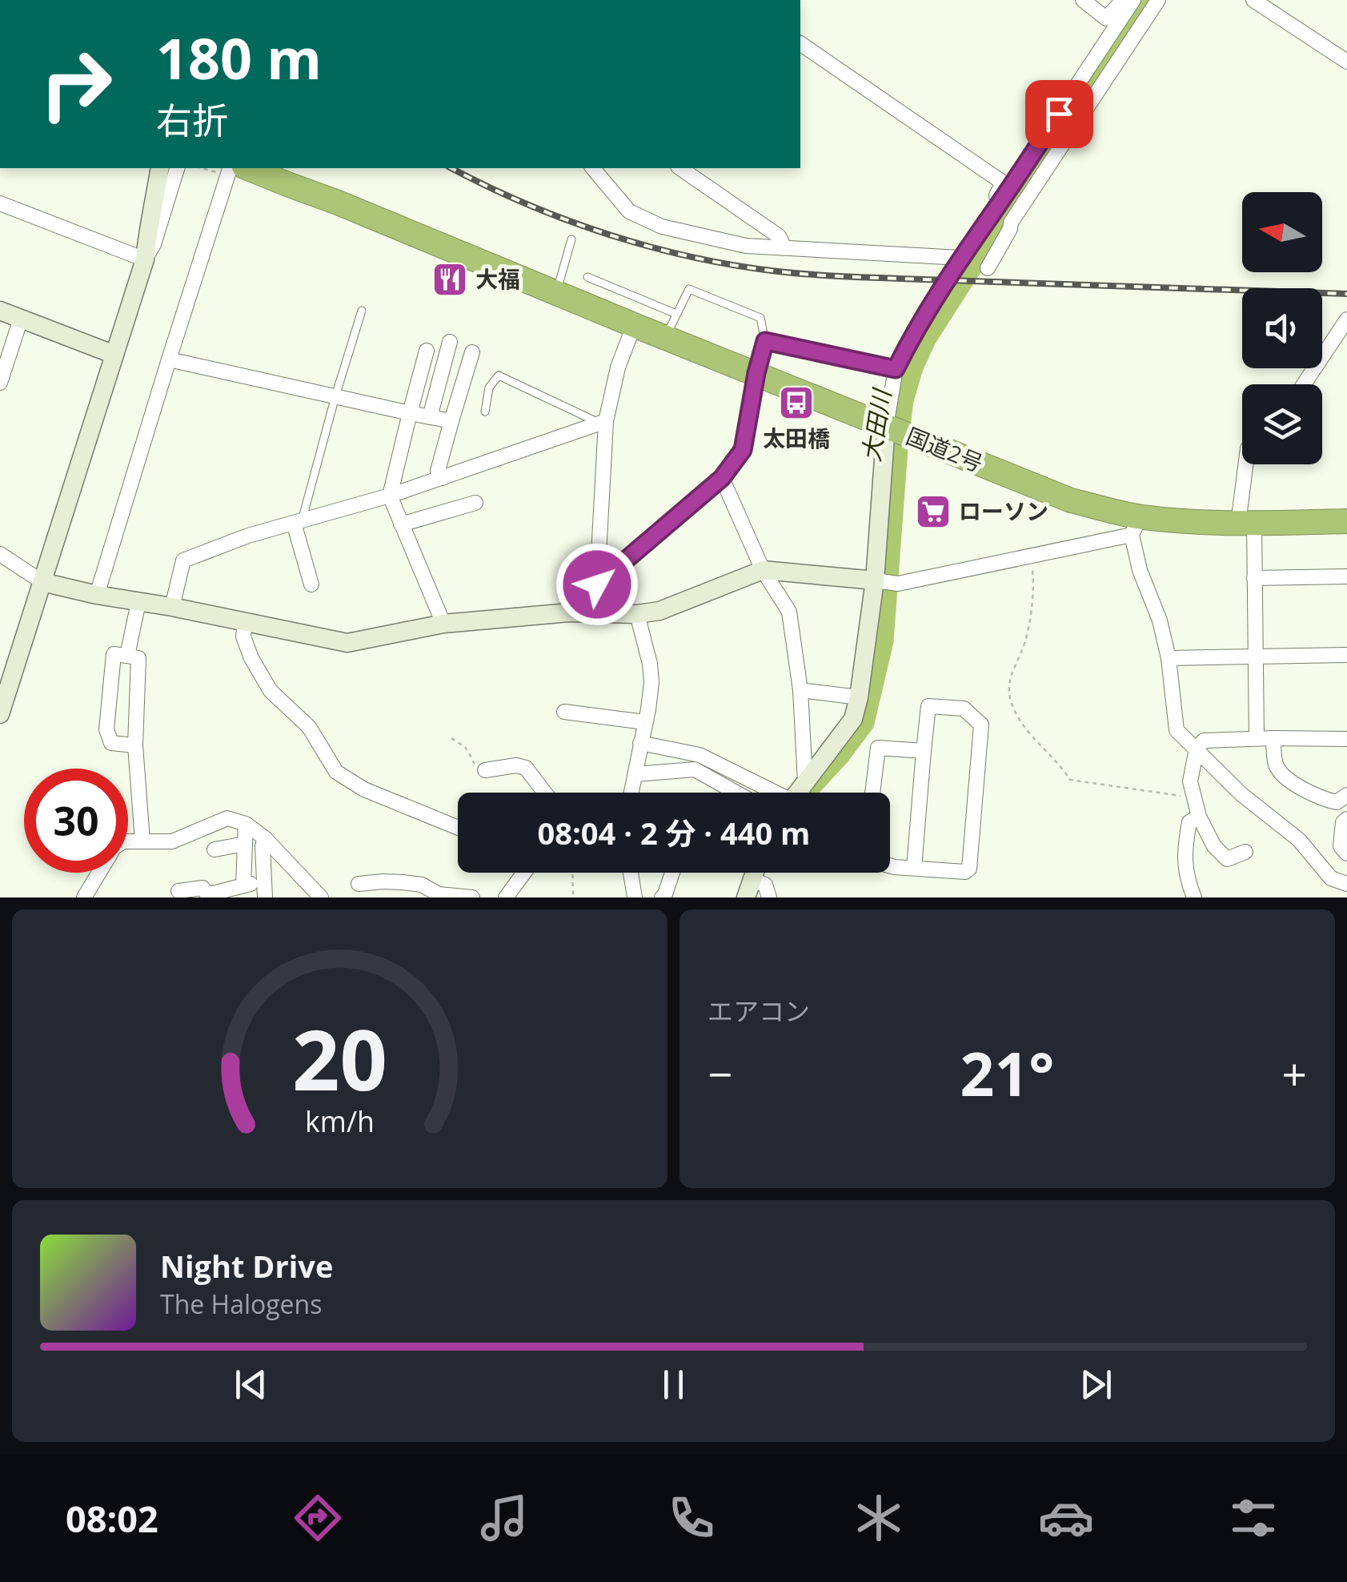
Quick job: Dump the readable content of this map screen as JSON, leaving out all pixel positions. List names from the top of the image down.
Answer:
{
  "streets": {
    "highway": ["国道2号"]
  },
  "water": ["大田川"],
  "places": {
    "restaurant": ["大福"],
    "bus stop": ["太田橋"],
    "supermarket": ["ローソン"]
  },
  "north": "left",
  "page": {
    "turn": ["180 m", "右折"],
    "limit": "30",
    "trip": "08:04 · 2 分 · 440 m",
    "tile": "エアコン",
    "heat": ["−", "21°", "+"],
    "song": ["Night Drive", "The Halogens"],
    "tabs": "08:02",
    "gauge": ["20", "km/h"]
  }
}
